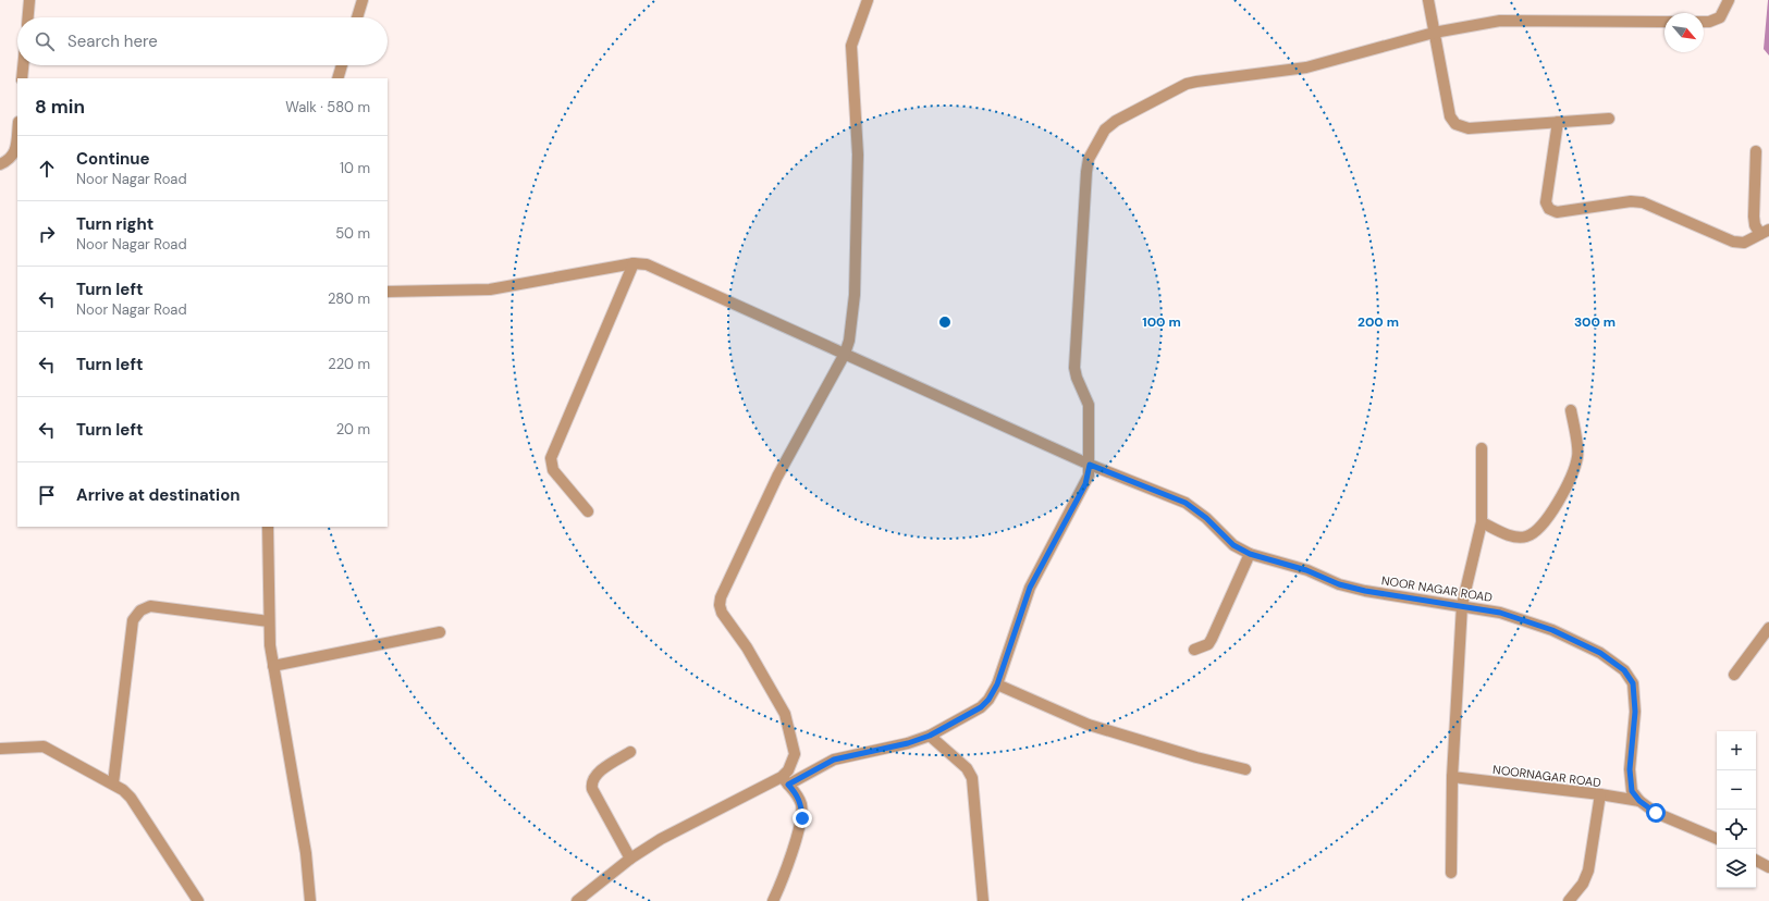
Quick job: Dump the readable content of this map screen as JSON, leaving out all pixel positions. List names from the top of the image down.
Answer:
{
  "streets": {
    "street": ["NOOR NAGAR ROAD", "NOORNAGAR ROAD"]
  },
  "crossings": [
    ["NOOR NAGAR ROAD", "NOORNAGAR ROAD"]
  ],
  "north": "bottom right",
  "page": {
    "search": "Search here",
    "heading": ["8 min", "Walk · 580 m"],
    "list": [
      ["Continue", "Noor Nagar Road", "10 m"],
      ["Turn right", "Noor Nagar Road", "50 m"],
      ["Turn left", "Noor Nagar Road", "280 m"],
      ["Turn left", "220 m"],
      ["Turn left", "20 m"],
      "Arrive at destination"
    ],
    "map_buttons": ["+", "−"]
  },
  "rings": ["100 m", "200 m", "300 m"]
}
